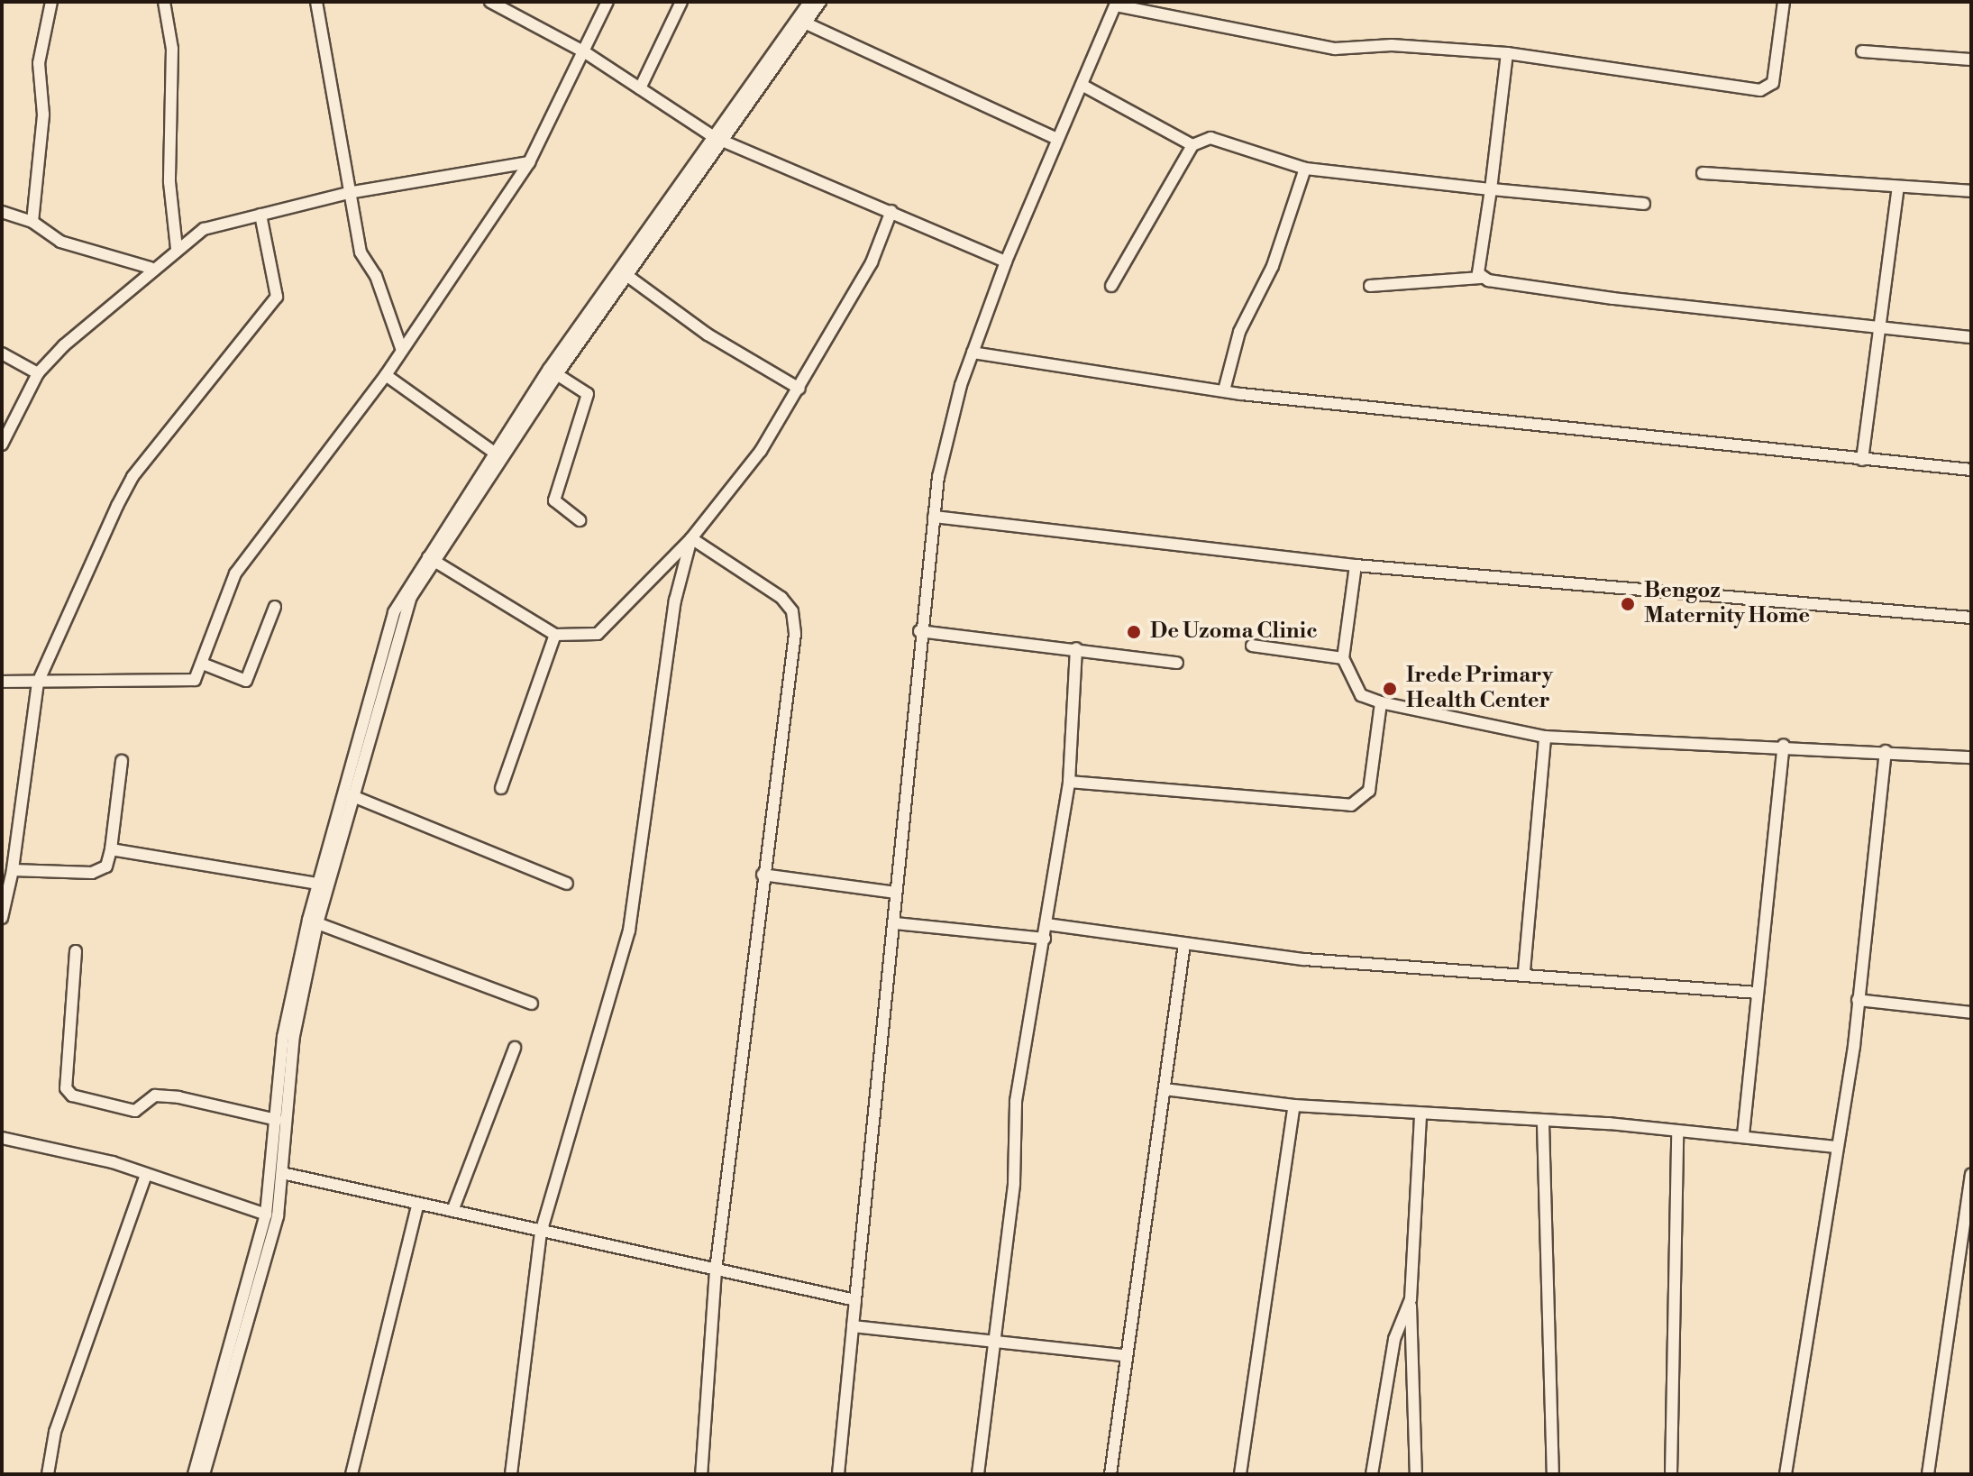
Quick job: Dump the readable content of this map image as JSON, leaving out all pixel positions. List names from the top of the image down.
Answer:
{
  "places": ["Bengoz Maternity Home", "De Uzoma Clinic", "Irede Primary Health Center"]
}
